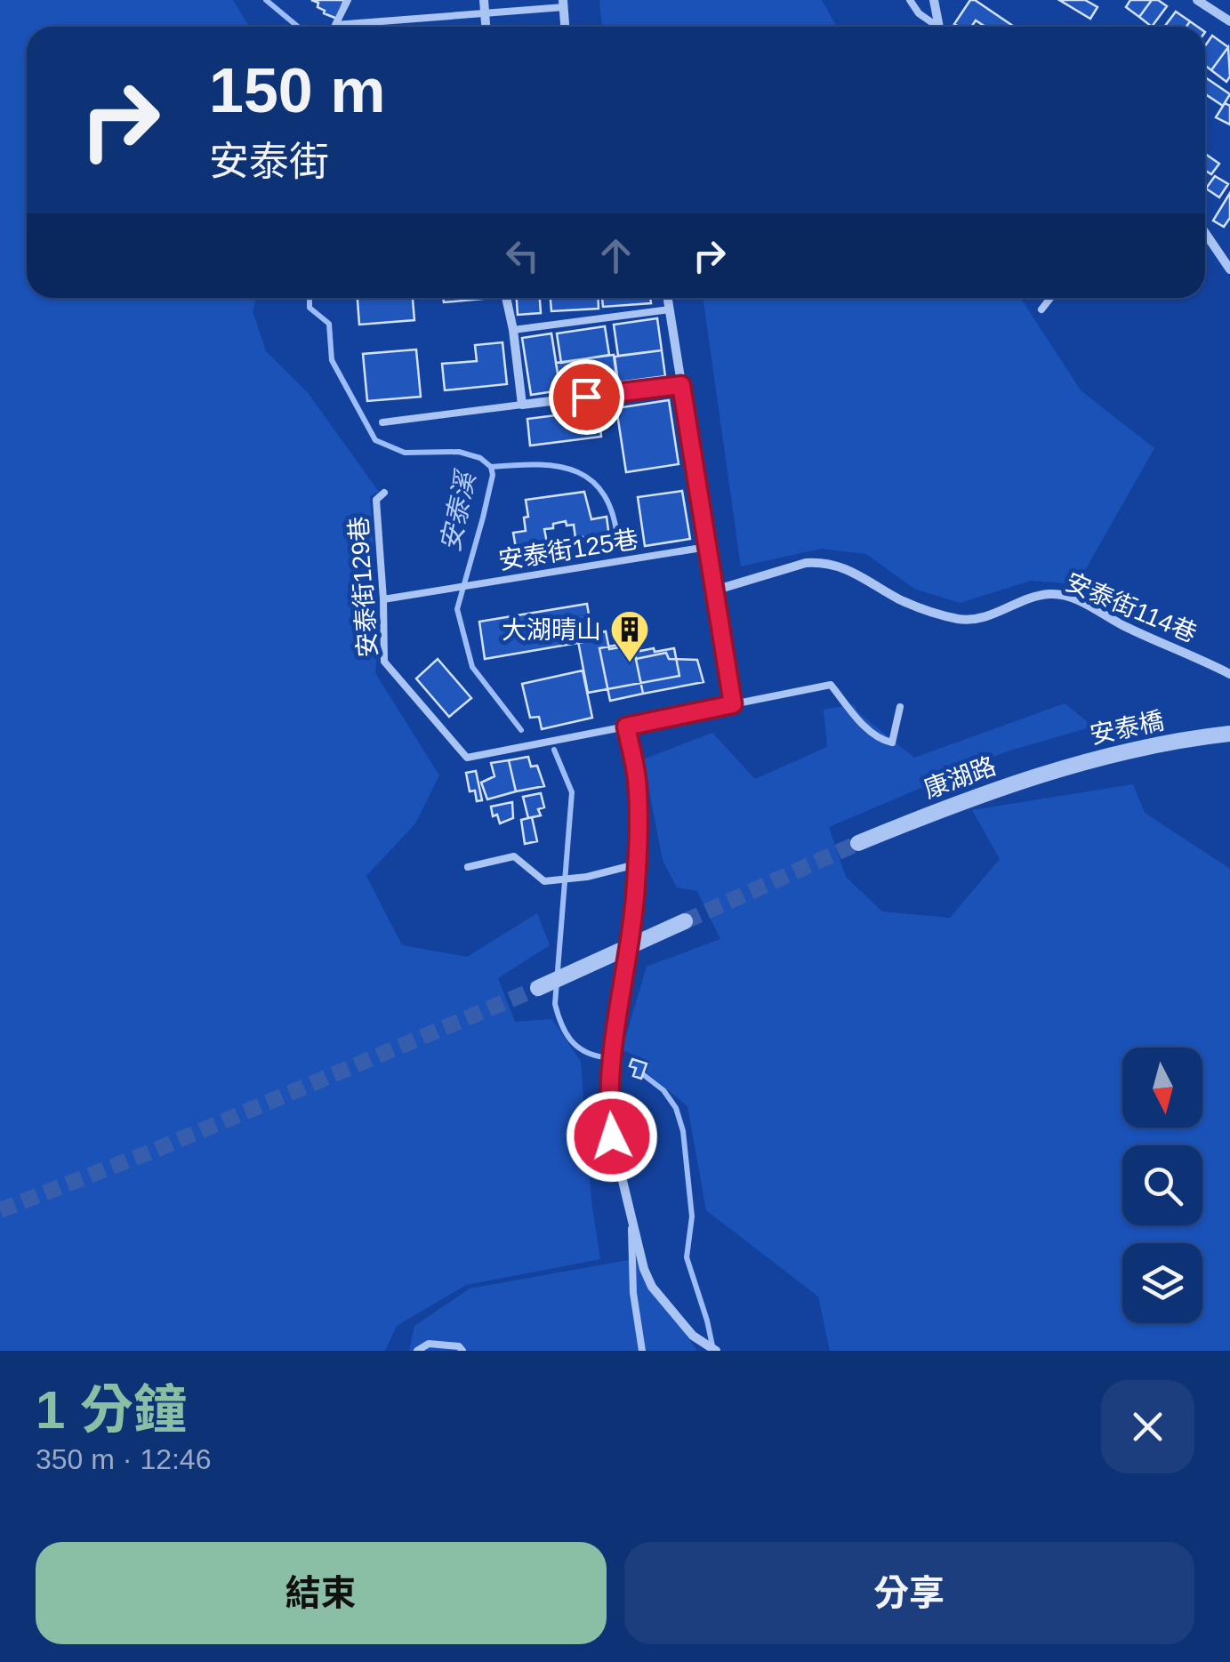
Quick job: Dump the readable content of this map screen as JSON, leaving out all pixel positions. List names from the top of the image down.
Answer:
{
  "streets": {
    "street": ["安泰街114巷", "安泰橋", "康湖路"],
    "lane": ["安泰街125巷", "安泰街129巷"]
  },
  "crossings": [
    ["安泰街125巷", "安泰街129巷"],
    ["安泰橋", "康湖路"]
  ],
  "water": ["安泰溪"],
  "places": {
    "building": ["大湖晴山"]
  },
  "north": "bottom",
  "page": {
    "turn": ["150 m", "安泰街"],
    "heading": ["1 分鐘", "350 m · 12:46"],
    "buttons": ["結束", "分享"]
  }
}
